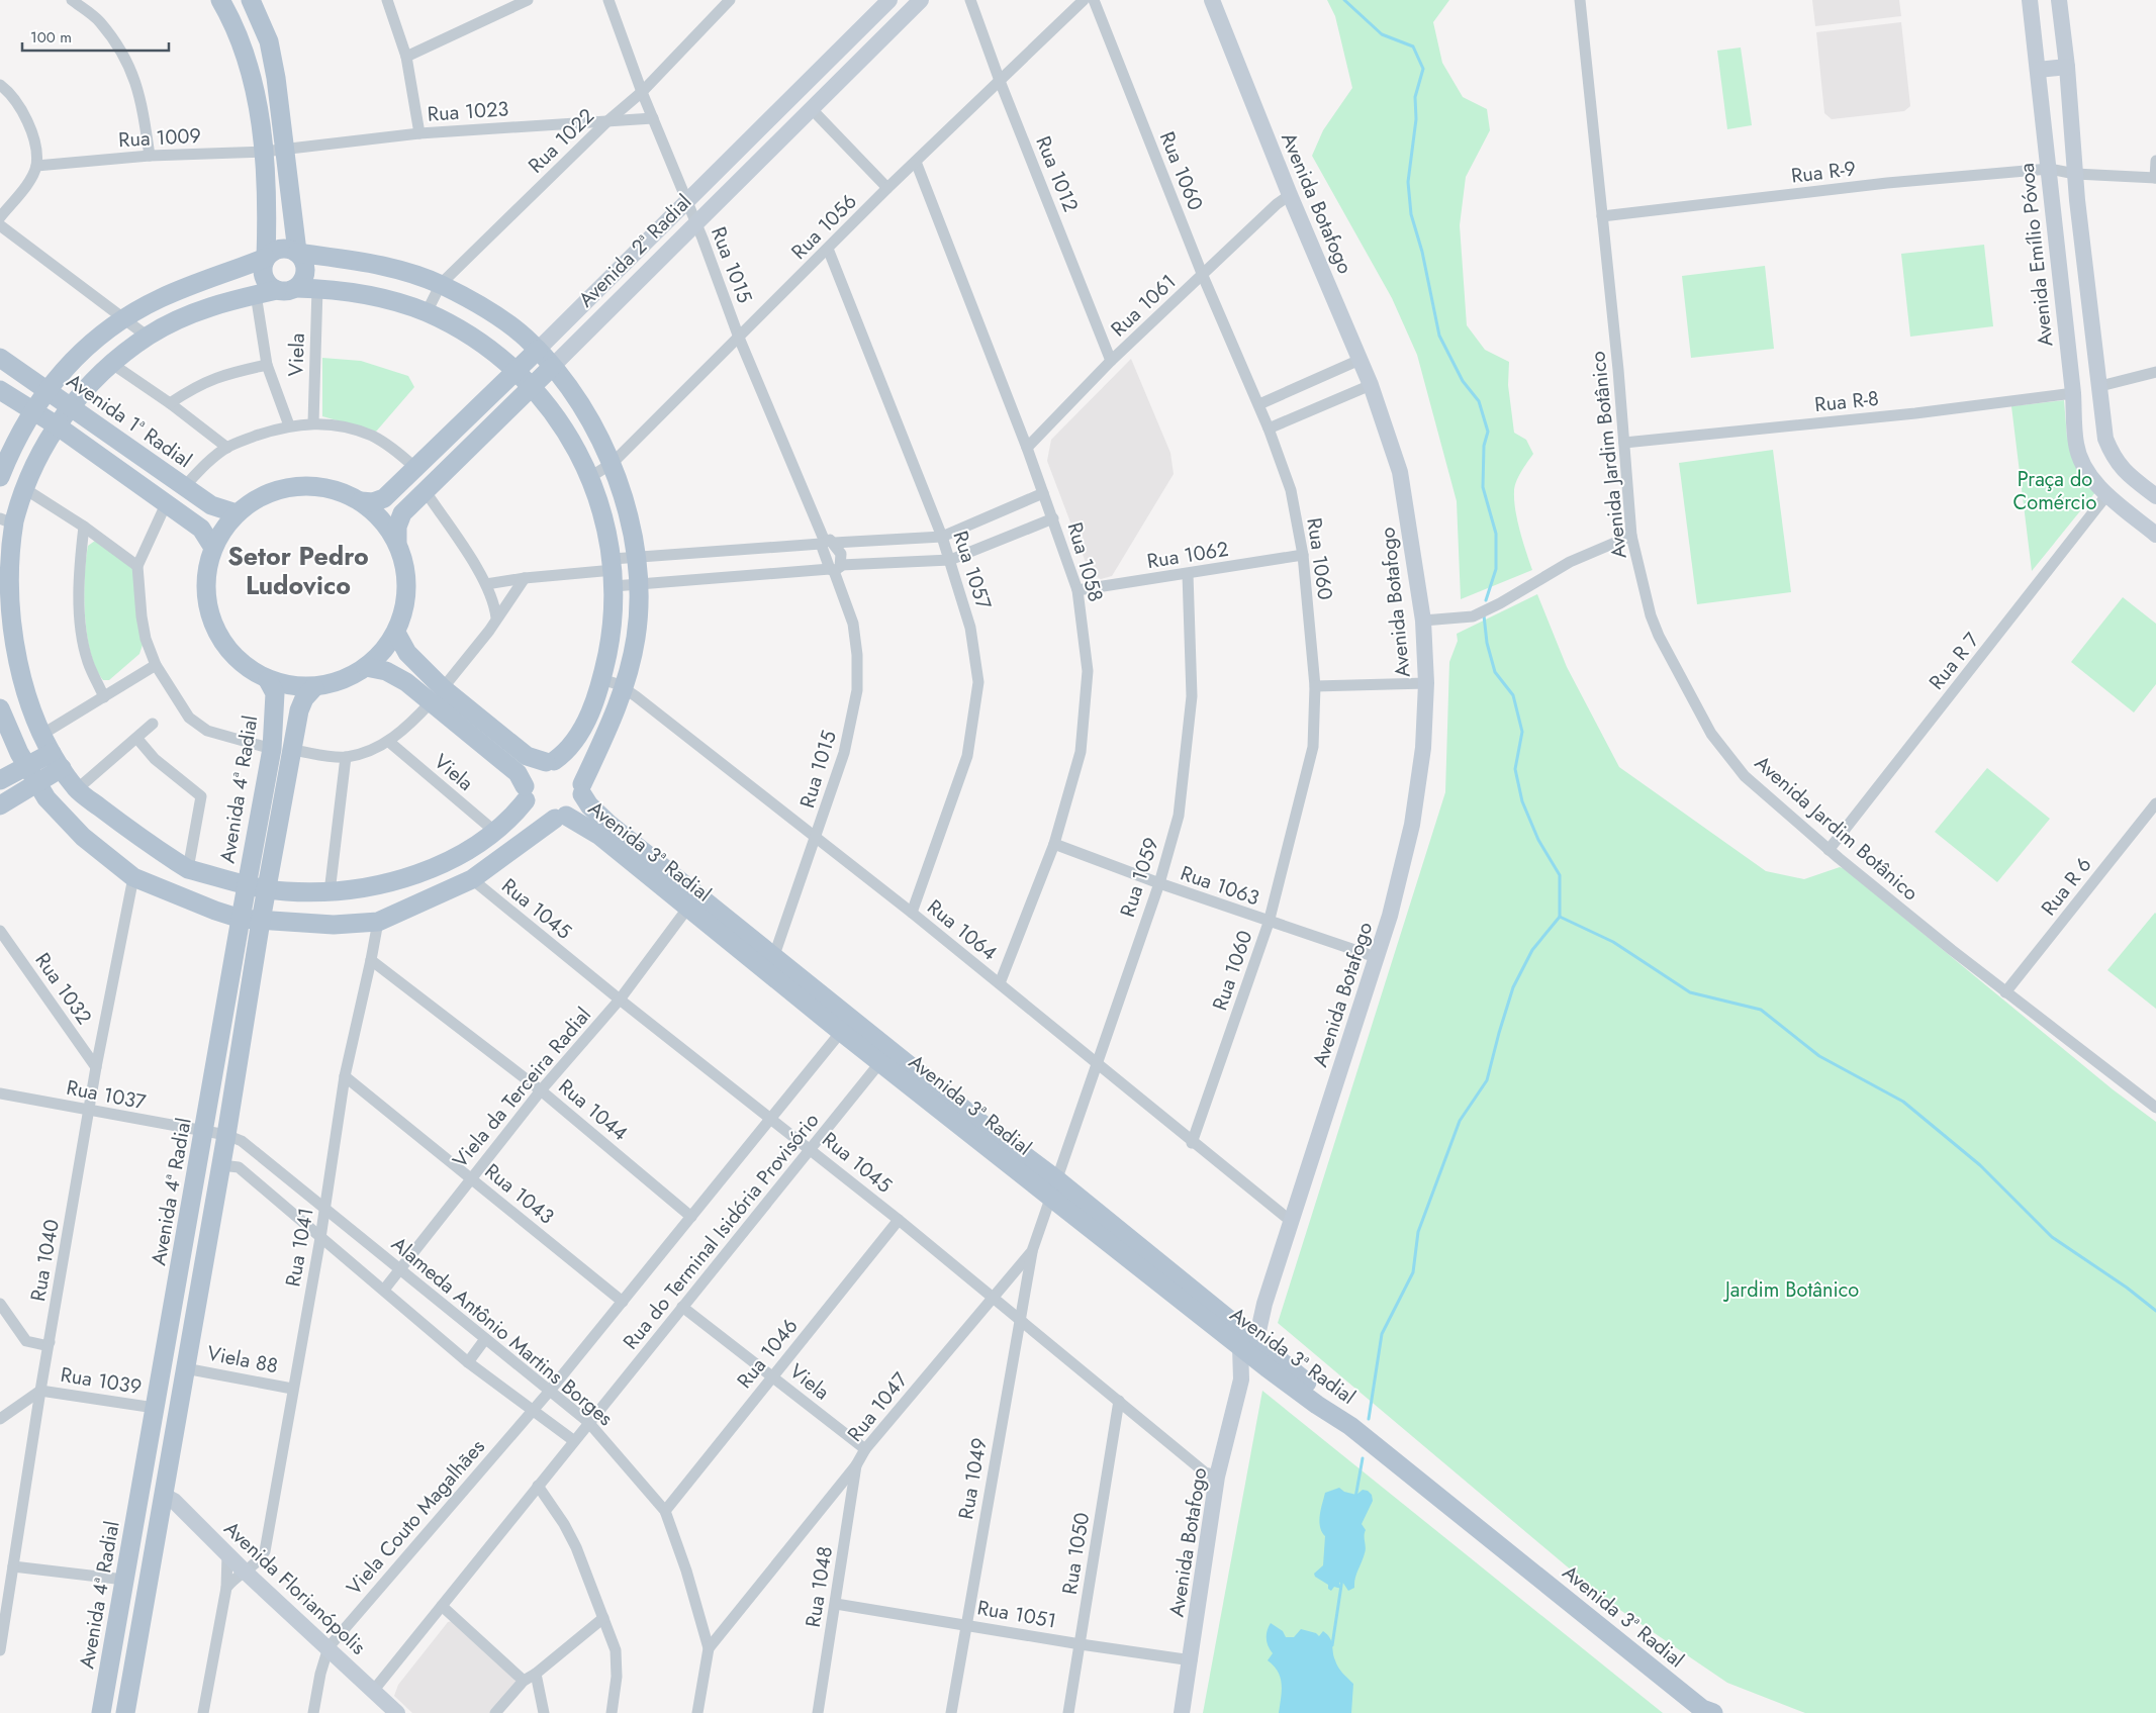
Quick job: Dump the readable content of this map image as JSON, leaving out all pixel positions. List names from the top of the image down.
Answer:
{
  "streets": {
    "main road": [
      "Avenida Botafogo",
      "Avenida 2ª Radial",
      "Avenida Emílio Póvoa",
      "Avenida 1ª Radial",
      "Avenida 4ª Radial",
      "Avenida 3ª Radial",
      "Avenida Florianópolis"
    ],
    "street": [
      "Rua 1023",
      "Rua 1009",
      "Rua 1022",
      "Rua 1060",
      "Rua R-9",
      "Rua 1012",
      "Rua 1056",
      "Rua 1015",
      "Rua 1061",
      "Viela",
      "Rua R-8",
      "Avenida Jardim Botânico",
      "Rua 1062",
      "Rua 1058",
      "Rua 1057",
      "Rua R 7",
      "Rua 1059",
      "Rua 1063",
      "Rua R 6",
      "Rua 1045",
      "Rua 1064",
      "Rua 1032",
      "Viela da Terceira Radial",
      "Rua 1037",
      "Rua 1044",
      "Rua 1043",
      "Rua do Terminal Isidória Provisório",
      "Rua 1041",
      "Rua 1040",
      "Alameda Antônio Martins Borges",
      "Rua 1046",
      "Viela 88",
      "Rua 1039",
      "Rua 1047",
      "Rua 1049",
      "Viela Couto Magalhães",
      "Rua 1050",
      "Rua 1048",
      "Rua 1051"
    ]
  },
  "crossings": [
    ["Rua 1023", "Rua 1009"],
    ["Rua 1023", "Rua 1022"],
    ["Rua 1023", "Rua 1015"],
    ["Rua 1022", "Rua 1015"],
    ["Rua 1060", "Rua 1061"],
    ["Rua 1060", "Rua 1062"],
    ["Rua 1060", "Rua 1063"],
    ["Rua 1060", "Rua 1064"],
    ["Rua R-9", "Avenida Emílio Póvoa"],
    ["Rua R-9", "Avenida Jardim Botânico"],
    ["Rua 1012", "Rua 1056"],
    ["Rua 1012", "Rua 1061"],
    ["Avenida Botafogo", "Rua 1061"],
    ["Avenida Botafogo", "Avenida 3ª Radial"],
    ["Avenida Botafogo", "Rua 1063"],
    ["Avenida Botafogo", "Rua 1045"],
    ["Avenida Botafogo", "Rua 1064"],
    ["Avenida Botafogo", "Rua 1051"],
    ["Rua 1056", "Rua 1015"],
    ["Rua 1056", "Rua 1058"],
    ["Rua 1056", "Rua 1057"],
    ["Avenida 2ª Radial", "Rua 1015"],
    ["Avenida Emílio Póvoa", "Rua R-8"],
    ["Avenida Emílio Póvoa", "Rua R 7"],
    ["Rua 1015", "Avenida 3ª Radial"],
    ["Rua 1015", "Rua 1064"],
    ["Rua 1061", "Rua 1058"],
    ["Viela", "Rua do Terminal Isidória Provisório"],
    ["Viela", "Rua 1046"],
    ["Viela", "Rua 1047"],
    ["Rua R-8", "Avenida Jardim Botânico"],
    ["Avenida Jardim Botânico", "Rua R 7"],
    ["Avenida Jardim Botânico", "Rua R 6"],
    ["Rua 1062", "Rua 1058"],
    ["Rua 1062", "Rua 1059"],
    ["Rua 1058", "Rua 1063"],
    ["Rua 1058", "Rua 1064"],
    ["Rua 1057", "Rua 1064"],
    ["Avenida 4ª Radial", "Rua 1037"],
    ["Avenida 4ª Radial", "Alameda Antônio Martins Borges"],
    ["Avenida 4ª Radial", "Rua 1039"],
    ["Avenida 3ª Radial", "Rua 1059"],
    ["Avenida 3ª Radial", "Viela da Terceira Radial"],
    ["Avenida 3ª Radial", "Rua do Terminal Isidória Provisório"],
    ["Avenida 3ª Radial", "Rua 1047"],
    ["Rua 1059", "Rua 1063"],
    ["Rua 1059", "Rua 1064"],
    ["Rua 1059", "Rua 1047"],
    ["Rua 1045", "Viela da Terceira Radial"],
    ["Rua 1045", "Rua do Terminal Isidória Provisório"],
    ["Rua 1045", "Rua 1046"],
    ["Rua 1045", "Rua 1047"],
    ["Rua 1045", "Rua 1049"],
    ["Rua 1045", "Rua 1050"],
    ["Rua 1032", "Rua 1040"],
    ["Viela da Terceira Radial", "Rua 1044"],
    ["Viela da Terceira Radial", "Rua 1043"],
    ["Viela da Terceira Radial", "Alameda Antônio Martins Borges"],
    ["Rua 1037", "Rua 1040"],
    ["Rua 1037", "Alameda Antônio Martins Borges"],
    ["Rua 1044", "Rua do Terminal Isidória Provisório"],
    ["Rua 1044", "Rua 1041"],
    ["Rua 1043", "Rua do Terminal Isidória Provisório"],
    ["Rua 1043", "Rua 1041"],
    ["Rua do Terminal Isidória Provisório", "Alameda Antônio Martins Borges"],
    ["Rua do Terminal Isidória Provisório", "Viela Couto Magalhães"],
    ["Rua do Terminal Isidória Provisório", "Avenida Florianópolis"],
    ["Rua 1041", "Alameda Antônio Martins Borges"],
    ["Rua 1041", "Viela 88"],
    ["Rua 1041", "Avenida Florianópolis"],
    ["Rua 1040", "Rua 1039"],
    ["Alameda Antônio Martins Borges", "Rua 1046"],
    ["Alameda Antônio Martins Borges", "Rua 1047"],
    ["Alameda Antônio Martins Borges", "Viela Couto Magalhães"],
    ["Rua 1047", "Rua 1049"],
    ["Rua 1047", "Rua 1048"],
    ["Rua 1049", "Rua 1051"],
    ["Viela Couto Magalhães", "Avenida Florianópolis"],
    ["Rua 1050", "Rua 1051"],
    ["Rua 1048", "Rua 1051"]
  ],
  "districts": ["Setor Pedro Ludovico"],
  "parks": ["Praça do Comércio", "Jardim Botânico"],
  "scale_bar": "100 m"
}
